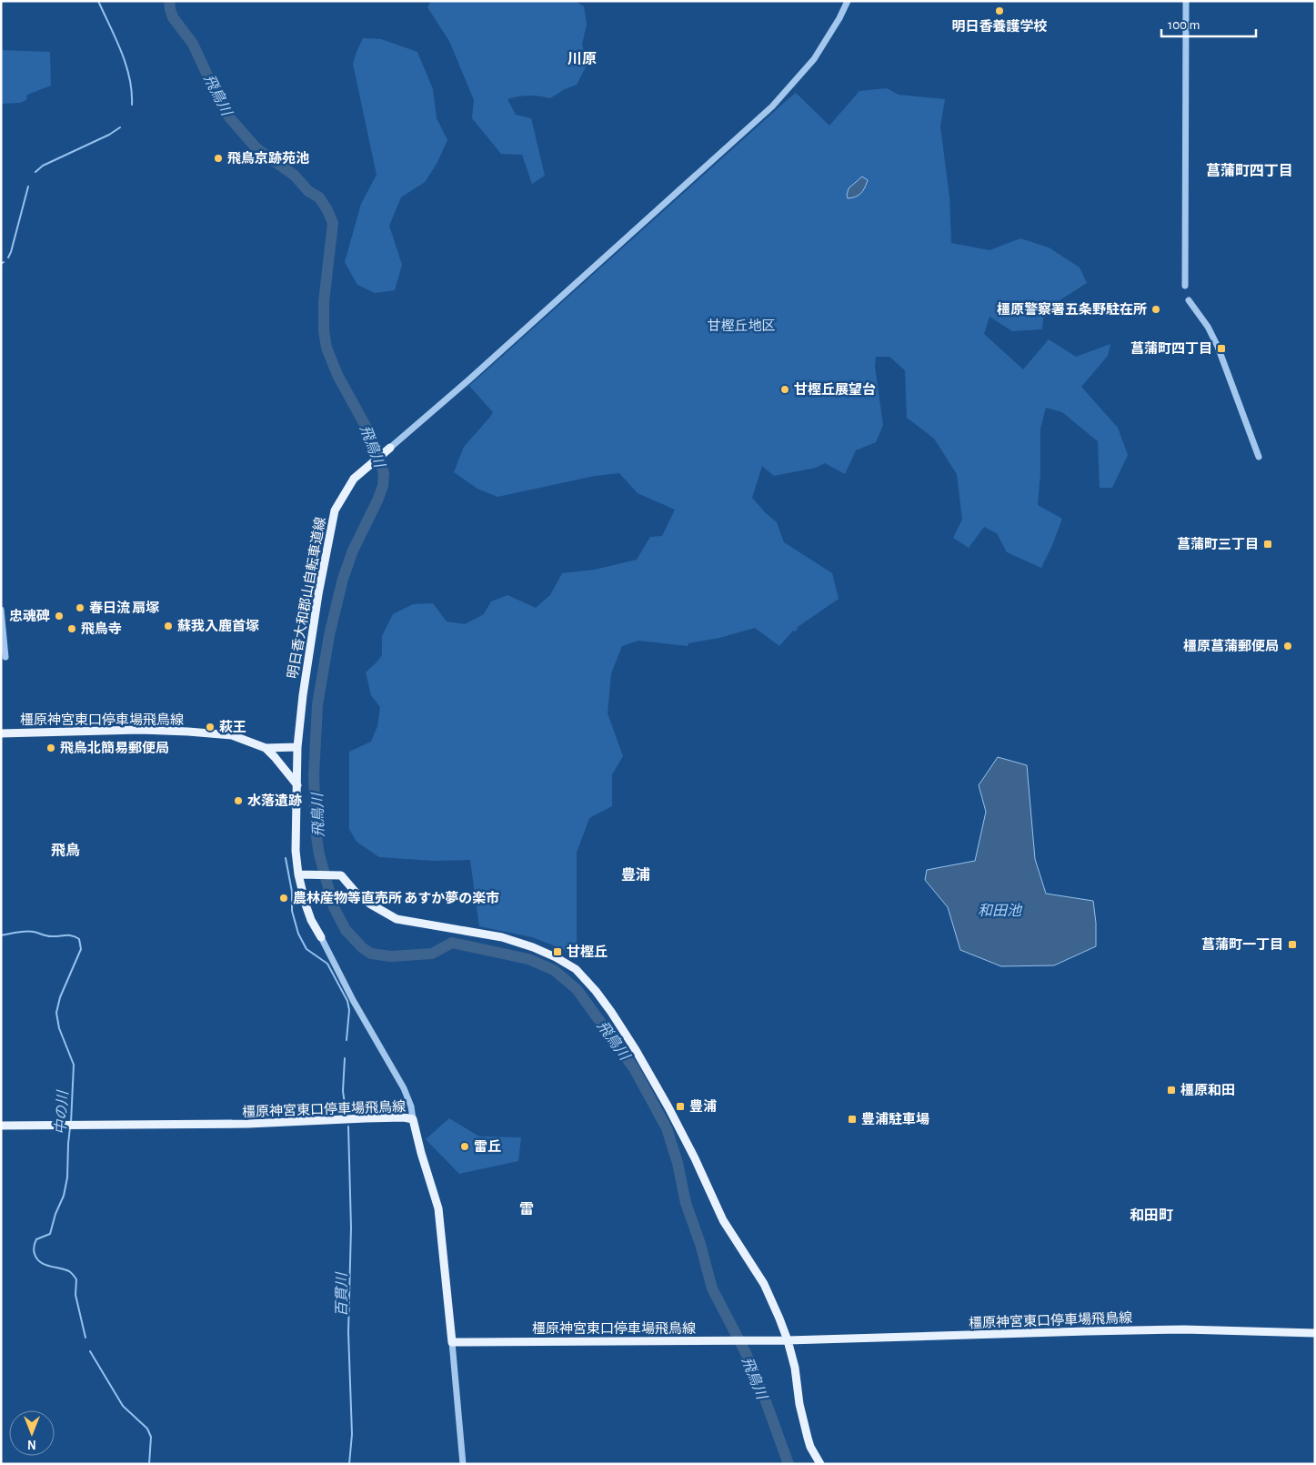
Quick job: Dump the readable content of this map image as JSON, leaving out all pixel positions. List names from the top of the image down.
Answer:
{
  "streets": {
    "main road": ["明日香大和郡山自転車道線", "橿原神宮東口停車場飛鳥線"]
  },
  "crossings": [
    ["明日香大和郡山自転車道線", "橿原神宮東口停車場飛鳥線"]
  ],
  "districts": [
    "川原",
    "菖蒲町四丁目",
    "飛鳥",
    "豊浦",
    "雷",
    "和田町"
  ],
  "water": [
    "飛鳥川",
    "和田池",
    "中の川",
    "百貫川"
  ],
  "parks": ["甘樫丘地区"],
  "places": {
    "other": [
      "明日香養護学校",
      "飛鳥京跡苑池",
      "橿原警察署五条野駐在所",
      "甘樫丘展望台",
      "春日流 扇塚",
      "忠魂碑",
      "蘇我入鹿首塚",
      "飛鳥寺",
      "橿原菖蒲郵便局",
      "萩王",
      "飛鳥北簡易郵便局",
      "水落遺跡",
      "農林産物等直売所 あすか夢の楽市",
      "雷丘"
    ],
    "transit": [
      "菖蒲町四丁目",
      "菖蒲町三丁目",
      "菖蒲町一丁目",
      "甘樫丘",
      "橿原和田",
      "豊浦",
      "豊浦駐車場"
    ]
  },
  "scale_bar": "100 m",
  "north": "bottom"
}
